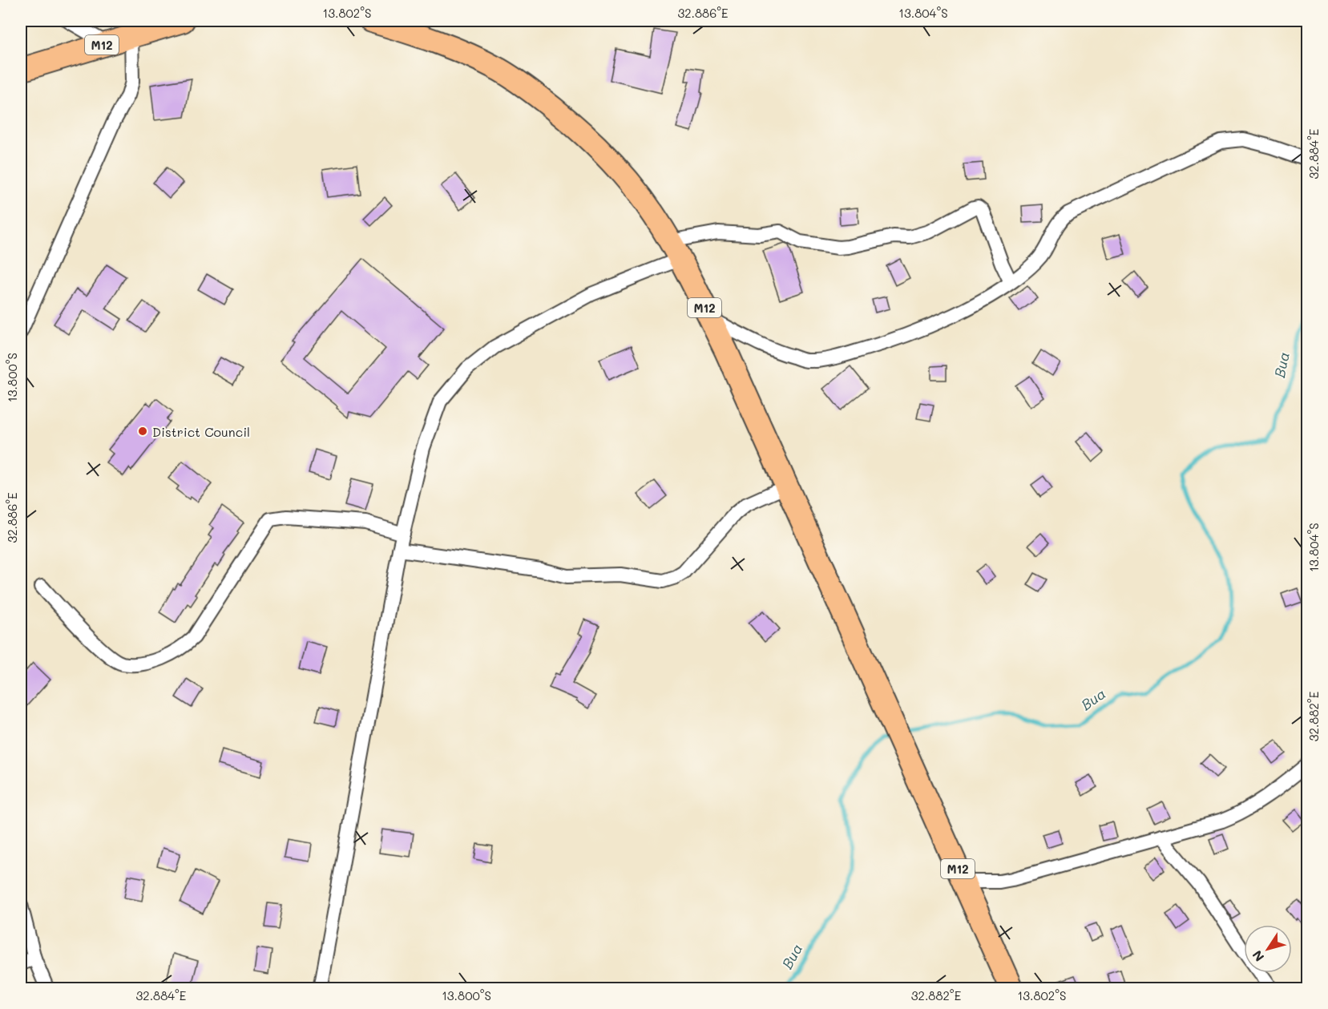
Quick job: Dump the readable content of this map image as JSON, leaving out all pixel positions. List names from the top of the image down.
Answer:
{
  "streets": {
    "highway": ["M12"]
  },
  "water": ["Bua"],
  "places": ["District Council"],
  "north": "bottom left",
  "coordinates": [
    "13.802°S",
    "32.886°E",
    "13.804°S",
    "32.884°E",
    "13.800°S",
    "32.882°E"
  ]
}
